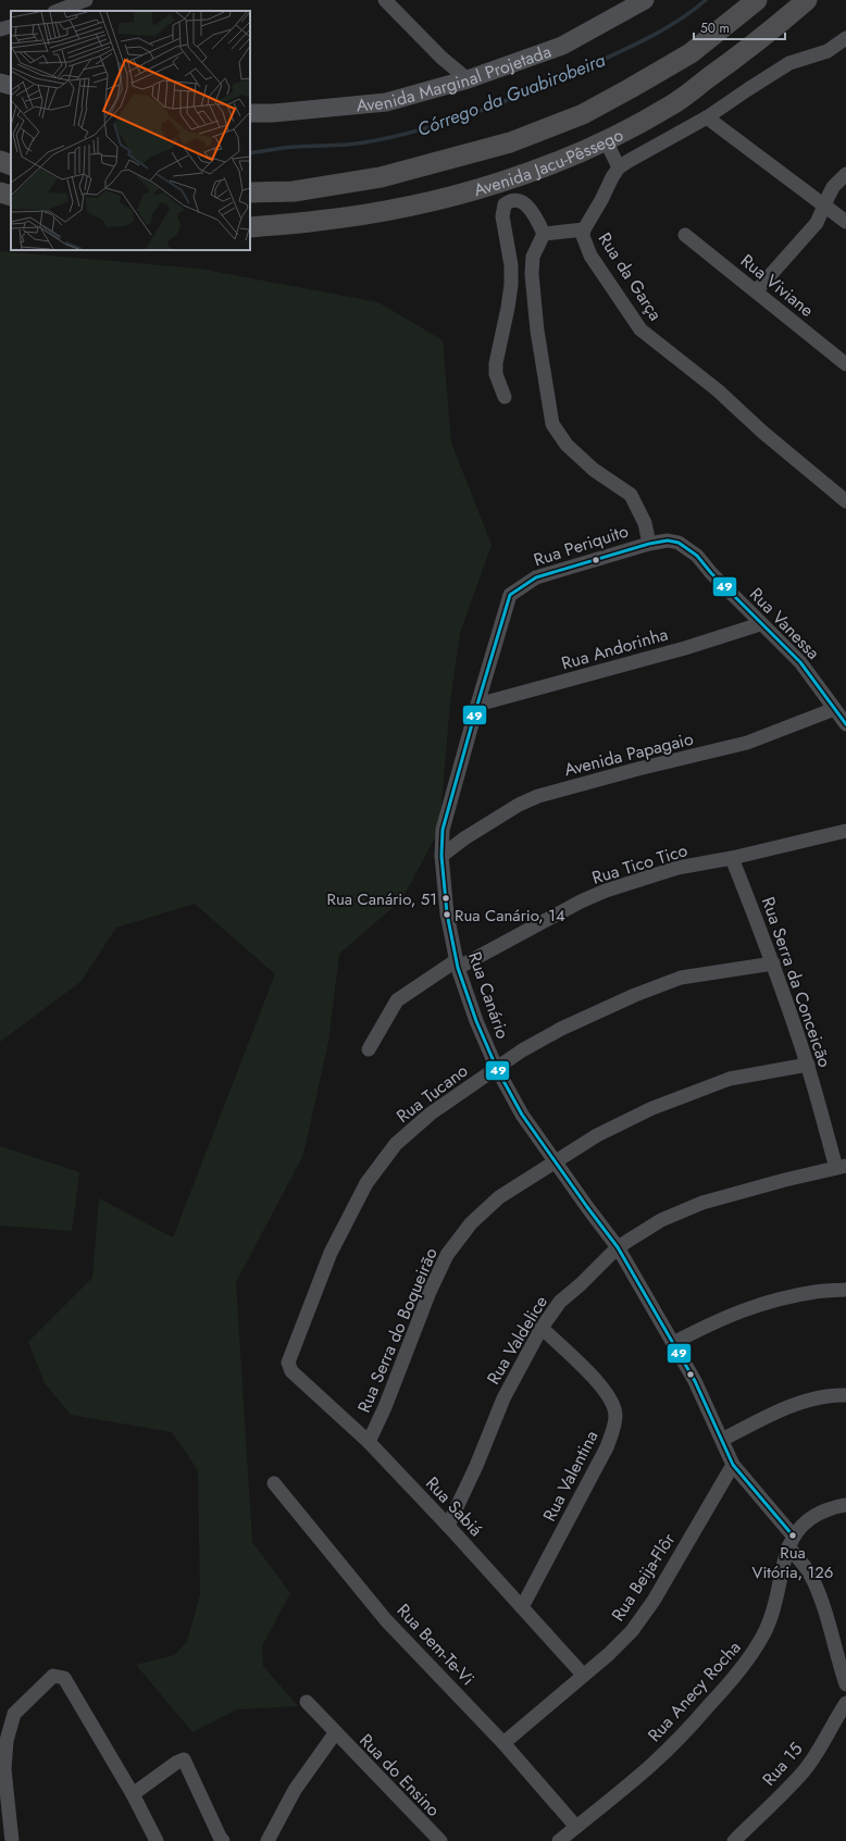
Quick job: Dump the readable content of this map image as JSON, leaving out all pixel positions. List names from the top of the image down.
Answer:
{
  "streets": {
    "highway": ["Avenida Jacu-Pêssego"],
    "main road": ["Avenida Marginal Projetada"],
    "street": [
      "Rua da Garça",
      "Rua Viviane",
      "Rua Periquito",
      "Rua Vanessa",
      "Rua Andorinha",
      "Avenida Papagaio",
      "Rua Tico Tico",
      "Rua Serra da Conceicão",
      "Rua Canário",
      "Rua Tucano",
      "Rua Serra do Boqueirão",
      "Rua Valdelice",
      "Rua Valentina",
      "Rua Sabiá",
      "Rua Beija-Flôr",
      "Rua Bem-Te-Vi",
      "Rua Anecy Rocha",
      "Rua 15",
      "Rua do Ensino"
    ]
  },
  "crossings": [
    ["Rua Periquito", "Rua Vanessa"],
    ["Rua Periquito", "Rua Canário"],
    ["Rua Vanessa", "Rua Andorinha"],
    ["Rua Vanessa", "Avenida Papagaio"],
    ["Rua Andorinha", "Rua Canário"],
    ["Avenida Papagaio", "Rua Canário"],
    ["Rua Tico Tico", "Rua Serra da Conceicão"],
    ["Rua Tico Tico", "Rua Canário"],
    ["Rua Serra da Conceicão", "Rua Tucano"],
    ["Rua Serra da Conceicão", "Rua Serra do Boqueirão"],
    ["Rua Serra da Conceicão", "Rua Valdelice"],
    ["Rua Canário", "Rua Tucano"],
    ["Rua Canário", "Rua Serra do Boqueirão"],
    ["Rua Canário", "Rua Valdelice"],
    ["Rua Canário", "Rua Beija-Flôr"],
    ["Rua Canário", "Rua Anecy Rocha"],
    ["Rua Tucano", "Rua Sabiá"],
    ["Rua Serra do Boqueirão", "Rua Sabiá"],
    ["Rua Valdelice", "Rua Valentina"],
    ["Rua Valdelice", "Rua Sabiá"],
    ["Rua Valentina", "Rua Sabiá"],
    ["Rua Sabiá", "Rua Beija-Flôr"],
    ["Rua Beija-Flôr", "Rua Bem-Te-Vi"],
    ["Rua Bem-Te-Vi", "Rua Anecy Rocha"]
  ],
  "water": ["Córrego da Guabirobeira"],
  "places": ["Rua Canário, 51", "Rua Canário, 14", "Rua Vitória, 126"],
  "lines": ["transit line 49"],
  "scale_bar": "50 m"
}
